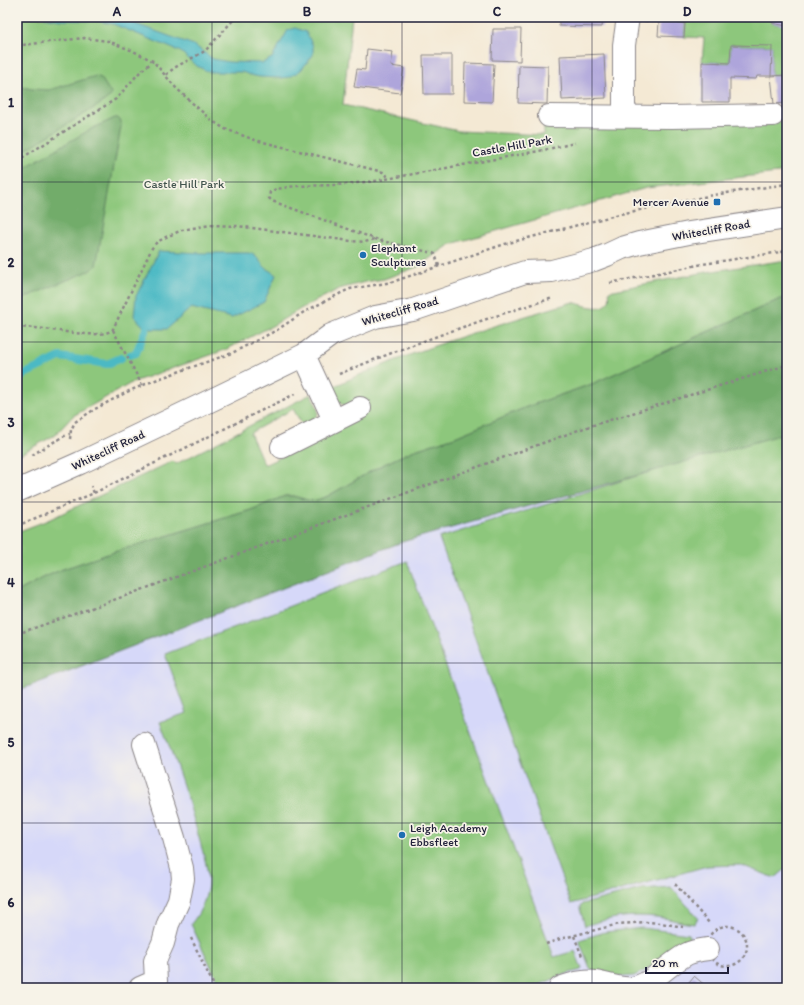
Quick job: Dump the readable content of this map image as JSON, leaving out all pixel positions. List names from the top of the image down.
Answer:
{
  "streets": {
    "street": ["Whitecliff Road"],
    "path": ["Castle Hill Park"]
  },
  "parks": ["Castle Hill Park"],
  "places": {
    "transit": ["Mercer Avenue"],
    "other": ["Elephant Sculptures", "Leigh Academy Ebbsfleet"]
  },
  "scale_bar": "20 m",
  "grid": {
    "columns": [
      "A",
      "B",
      "C",
      "D"
    ],
    "rows": [
      "1",
      "2",
      "3",
      "4",
      "5",
      "6"
    ]
  }
}
